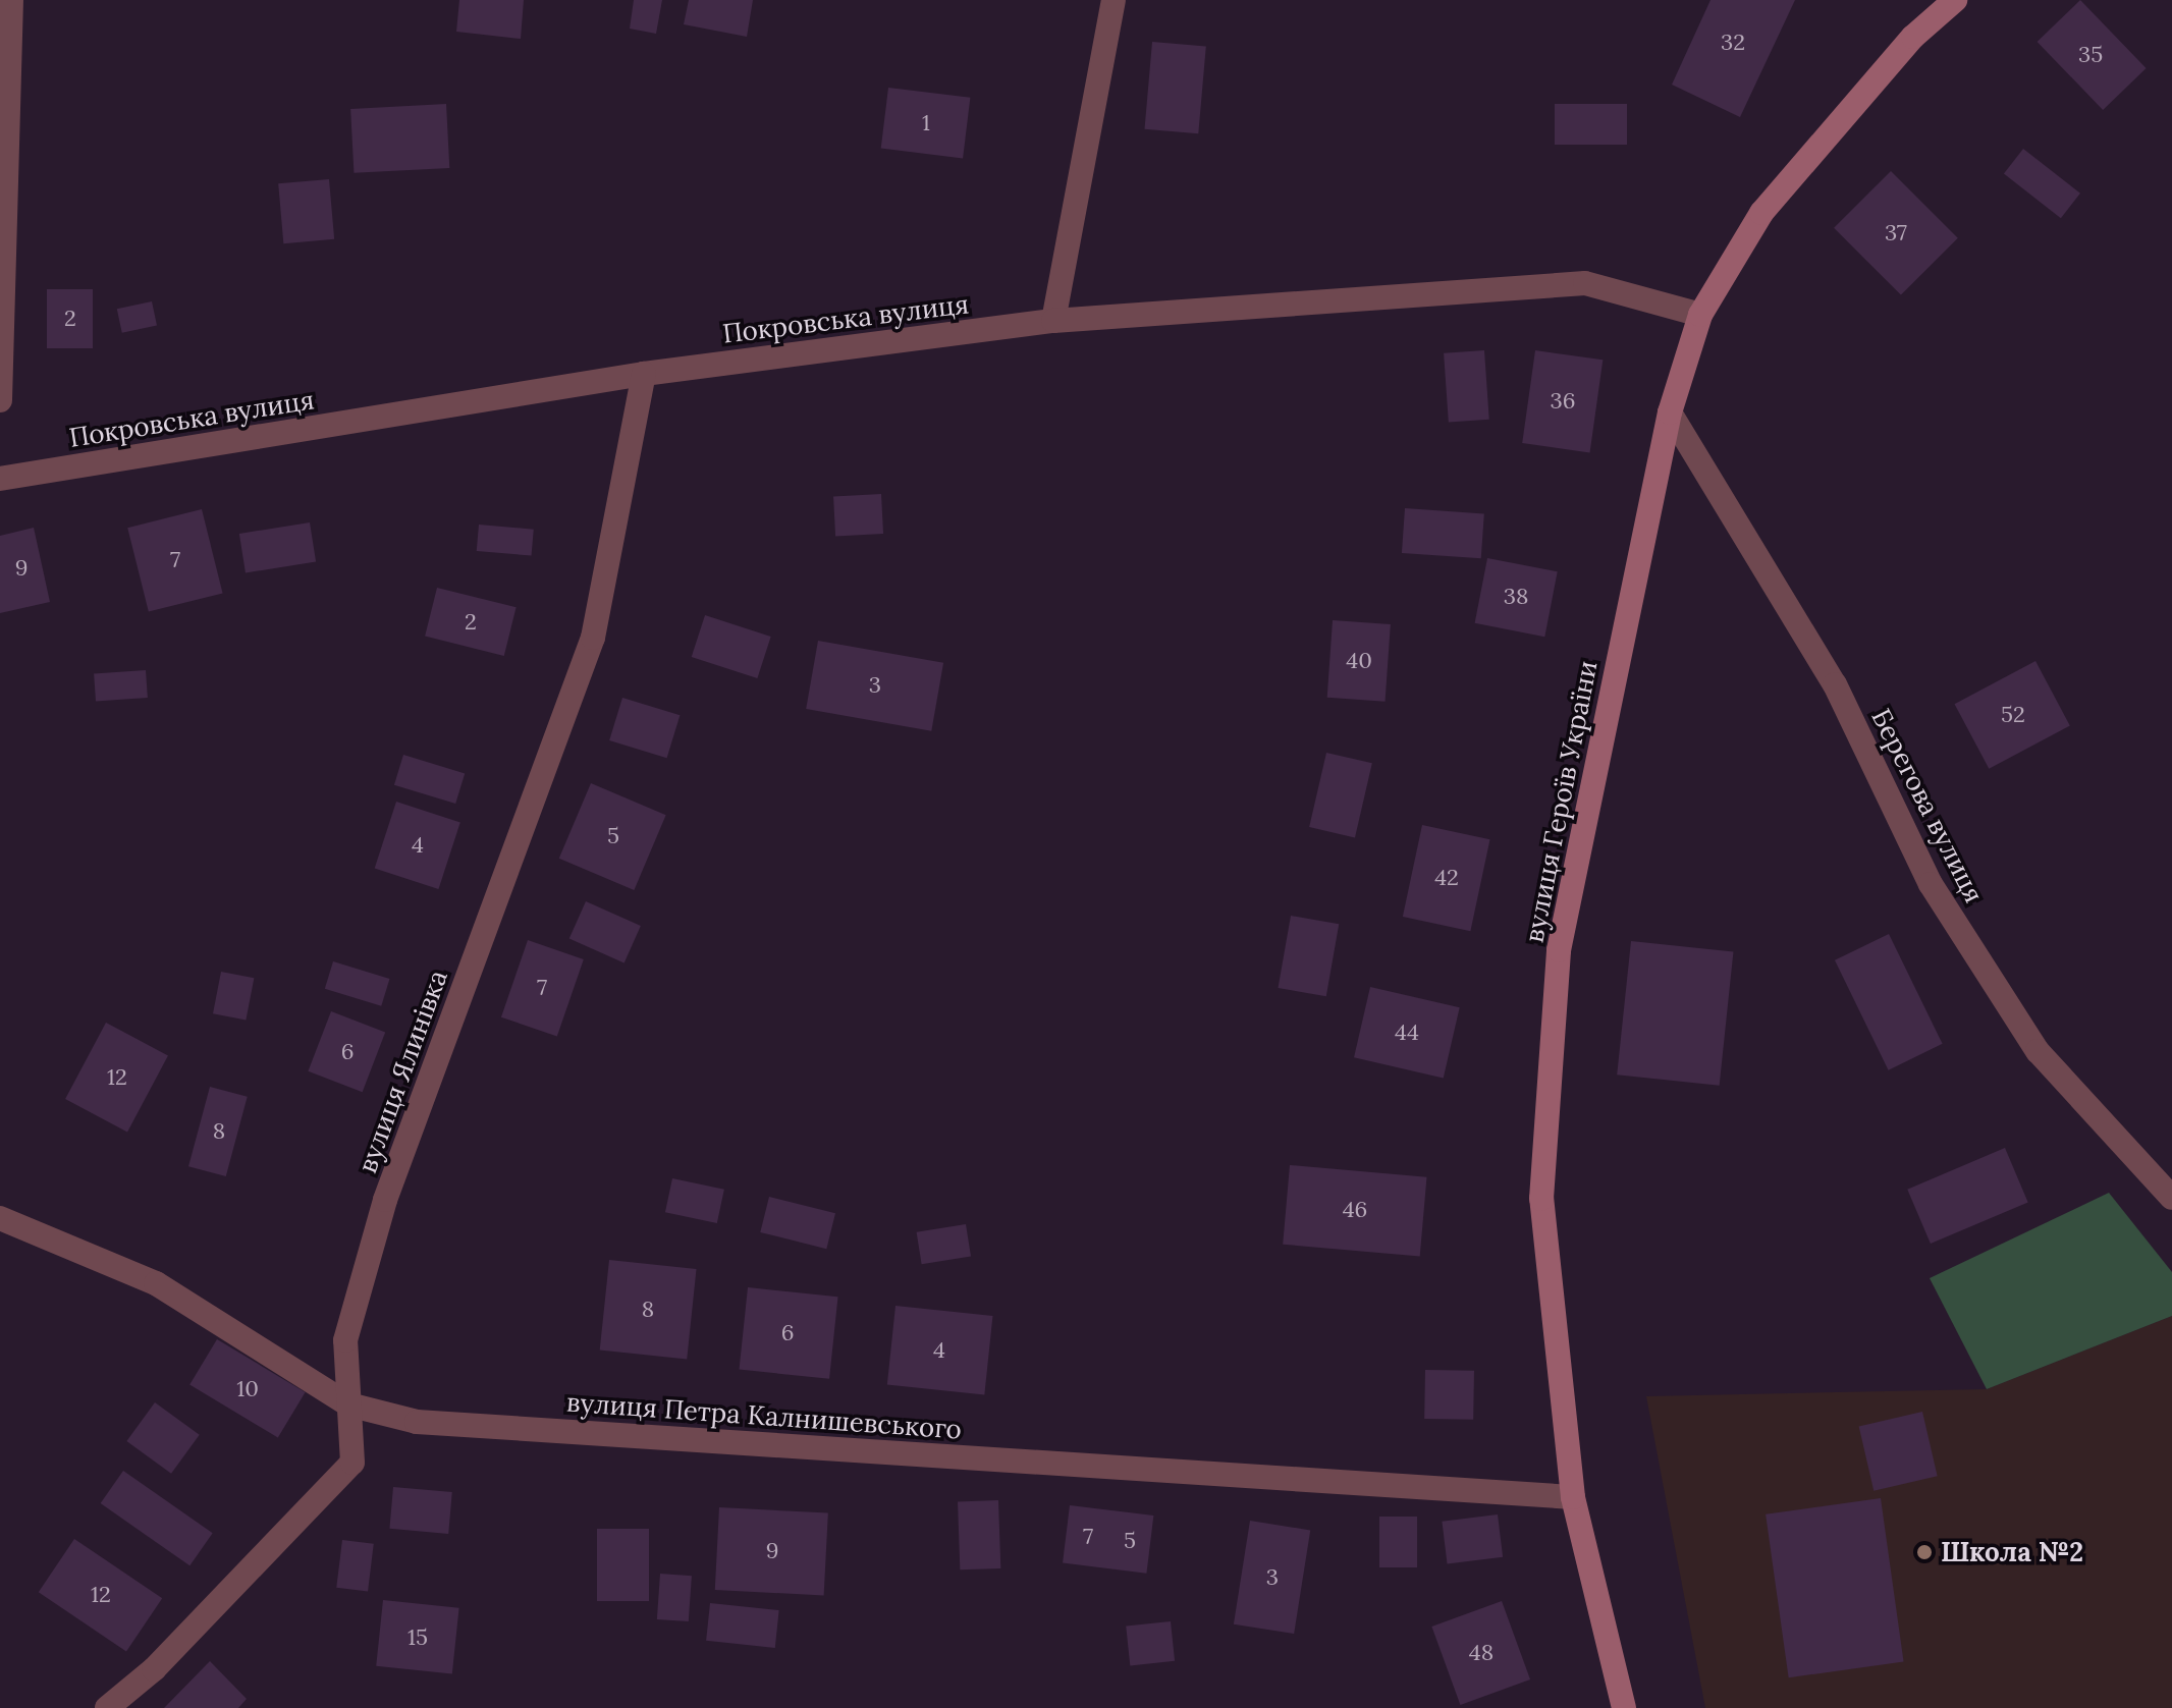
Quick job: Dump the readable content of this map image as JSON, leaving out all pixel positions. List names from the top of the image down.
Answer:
{
  "streets": {
    "main road": ["вулиця Героїв України"],
    "street": [
      "Покровська вулиця",
      "Берегова вулиця",
      "вулиця Ялинівка",
      "вулиця Петра Калнишевського"
    ]
  },
  "crossings": [
    ["Покровська вулиця", "вулиця Героїв України"],
    ["Покровська вулиця", "вулиця Ялинівка"],
    ["вулиця Героїв України", "Берегова вулиця"],
    ["вулиця Героїв України", "вулиця Петра Калнишевського"],
    ["вулиця Ялинівка", "вулиця Петра Калнишевського"]
  ],
  "places": ["Школа №2"],
  "house_numbers": [
    "32",
    "35",
    "1",
    "37",
    "2",
    "36",
    "7",
    "9",
    "38",
    "2",
    "40",
    "3",
    "52",
    "5",
    "4",
    "42",
    "7",
    "44",
    "6",
    "12",
    "8",
    "46",
    "8",
    "6",
    "4",
    "10",
    "7",
    "5",
    "9",
    "3",
    "12",
    "15",
    "48"
  ]
}
